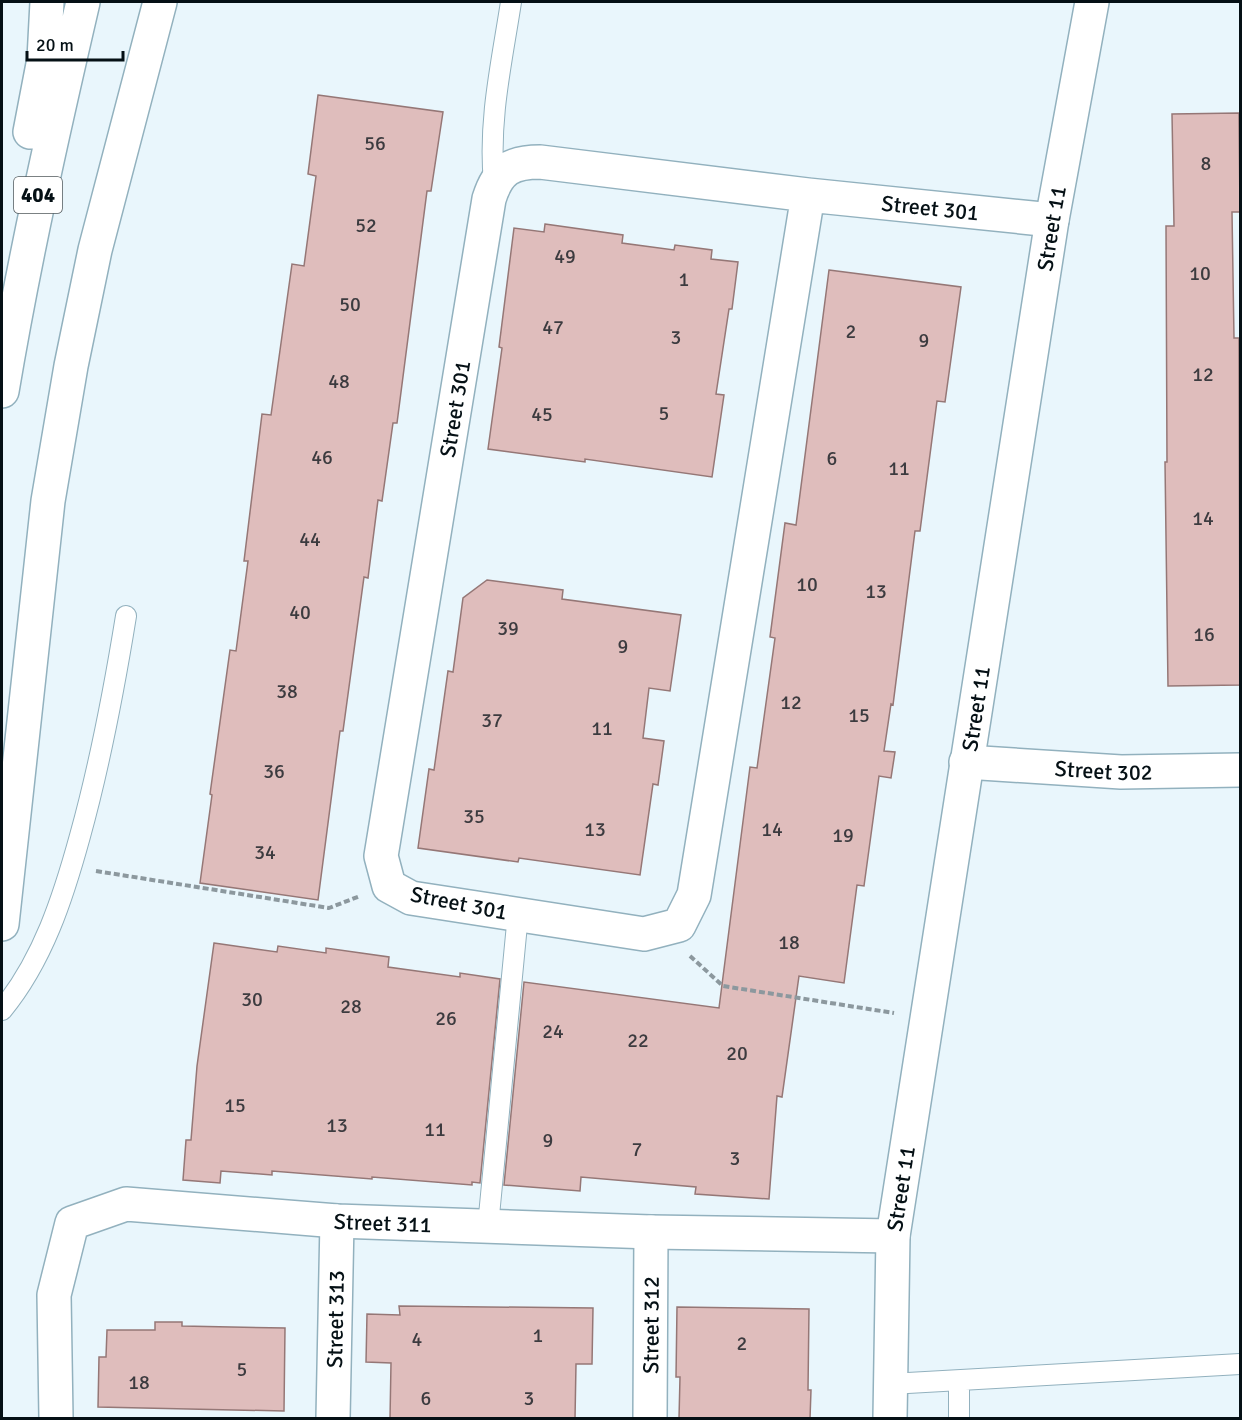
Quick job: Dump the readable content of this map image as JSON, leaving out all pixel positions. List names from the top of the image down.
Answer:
{
  "streets": {
    "street": [
      "404",
      "Street 301",
      "Street 11",
      "Street 302",
      "Street 311",
      "Street 313",
      "Street 312"
    ]
  },
  "crossings": [
    ["Street 301", "Street 11"],
    ["Street 11", "Street 302"],
    ["Street 11", "Street 311"],
    ["Street 311", "Street 313"],
    ["Street 311", "Street 312"]
  ],
  "house_numbers": [
    "56",
    "8",
    "52",
    "49",
    "10",
    "1",
    "50",
    "47",
    "2",
    "3",
    "9",
    "12",
    "48",
    "5",
    "45",
    "46",
    "6",
    "11",
    "14",
    "44",
    "10",
    "13",
    "40",
    "39",
    "16",
    "9",
    "38",
    "12",
    "15",
    "37",
    "11",
    "36",
    "35",
    "13",
    "14",
    "19",
    "34",
    "18",
    "30",
    "28",
    "26",
    "24",
    "22",
    "20",
    "15",
    "13",
    "11",
    "9",
    "7",
    "3",
    "1",
    "4",
    "2",
    "5",
    "18",
    "6",
    "3"
  ],
  "scale_bar": "20 m"
}
